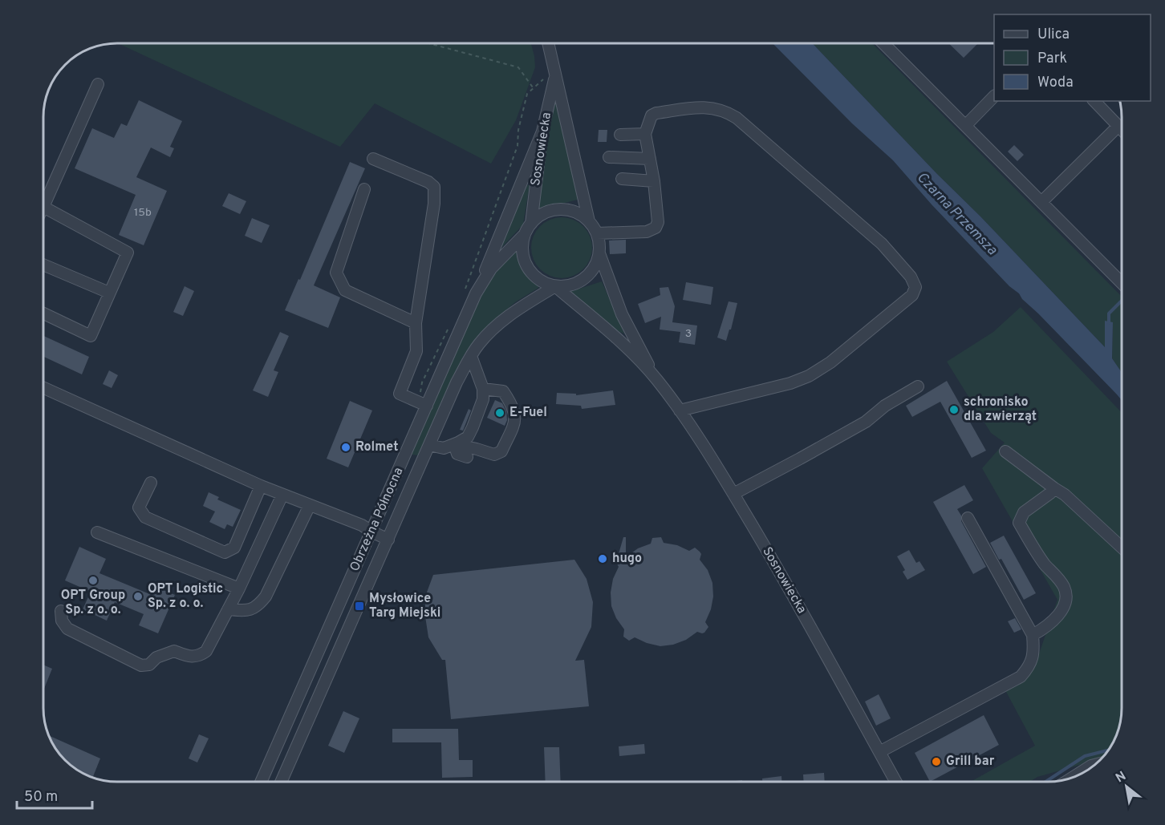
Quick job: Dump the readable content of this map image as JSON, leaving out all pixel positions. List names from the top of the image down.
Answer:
{
  "streets": {
    "street": ["Sosnowiecka", "Obrzeżna Północna"]
  },
  "crossings": [
    ["Sosnowiecka", "Obrzeżna Północna"]
  ],
  "water": ["Czarna Przemsza"],
  "places": {
    "other": [
      "schronisko dla zwierząt",
      "E-Fuel",
      "Rolmet",
      "hugo",
      "OPT Group Sp. z o. o.",
      "OPT Logistic Sp. z o. o.",
      "Grill bar"
    ],
    "transit": ["Mysłowice Targ Miejski"]
  },
  "house_numbers": ["15b", "3"],
  "legend": ["Ulica", "Park", "Woda"],
  "scale_bar": "50 m",
  "north": "top left"
}
